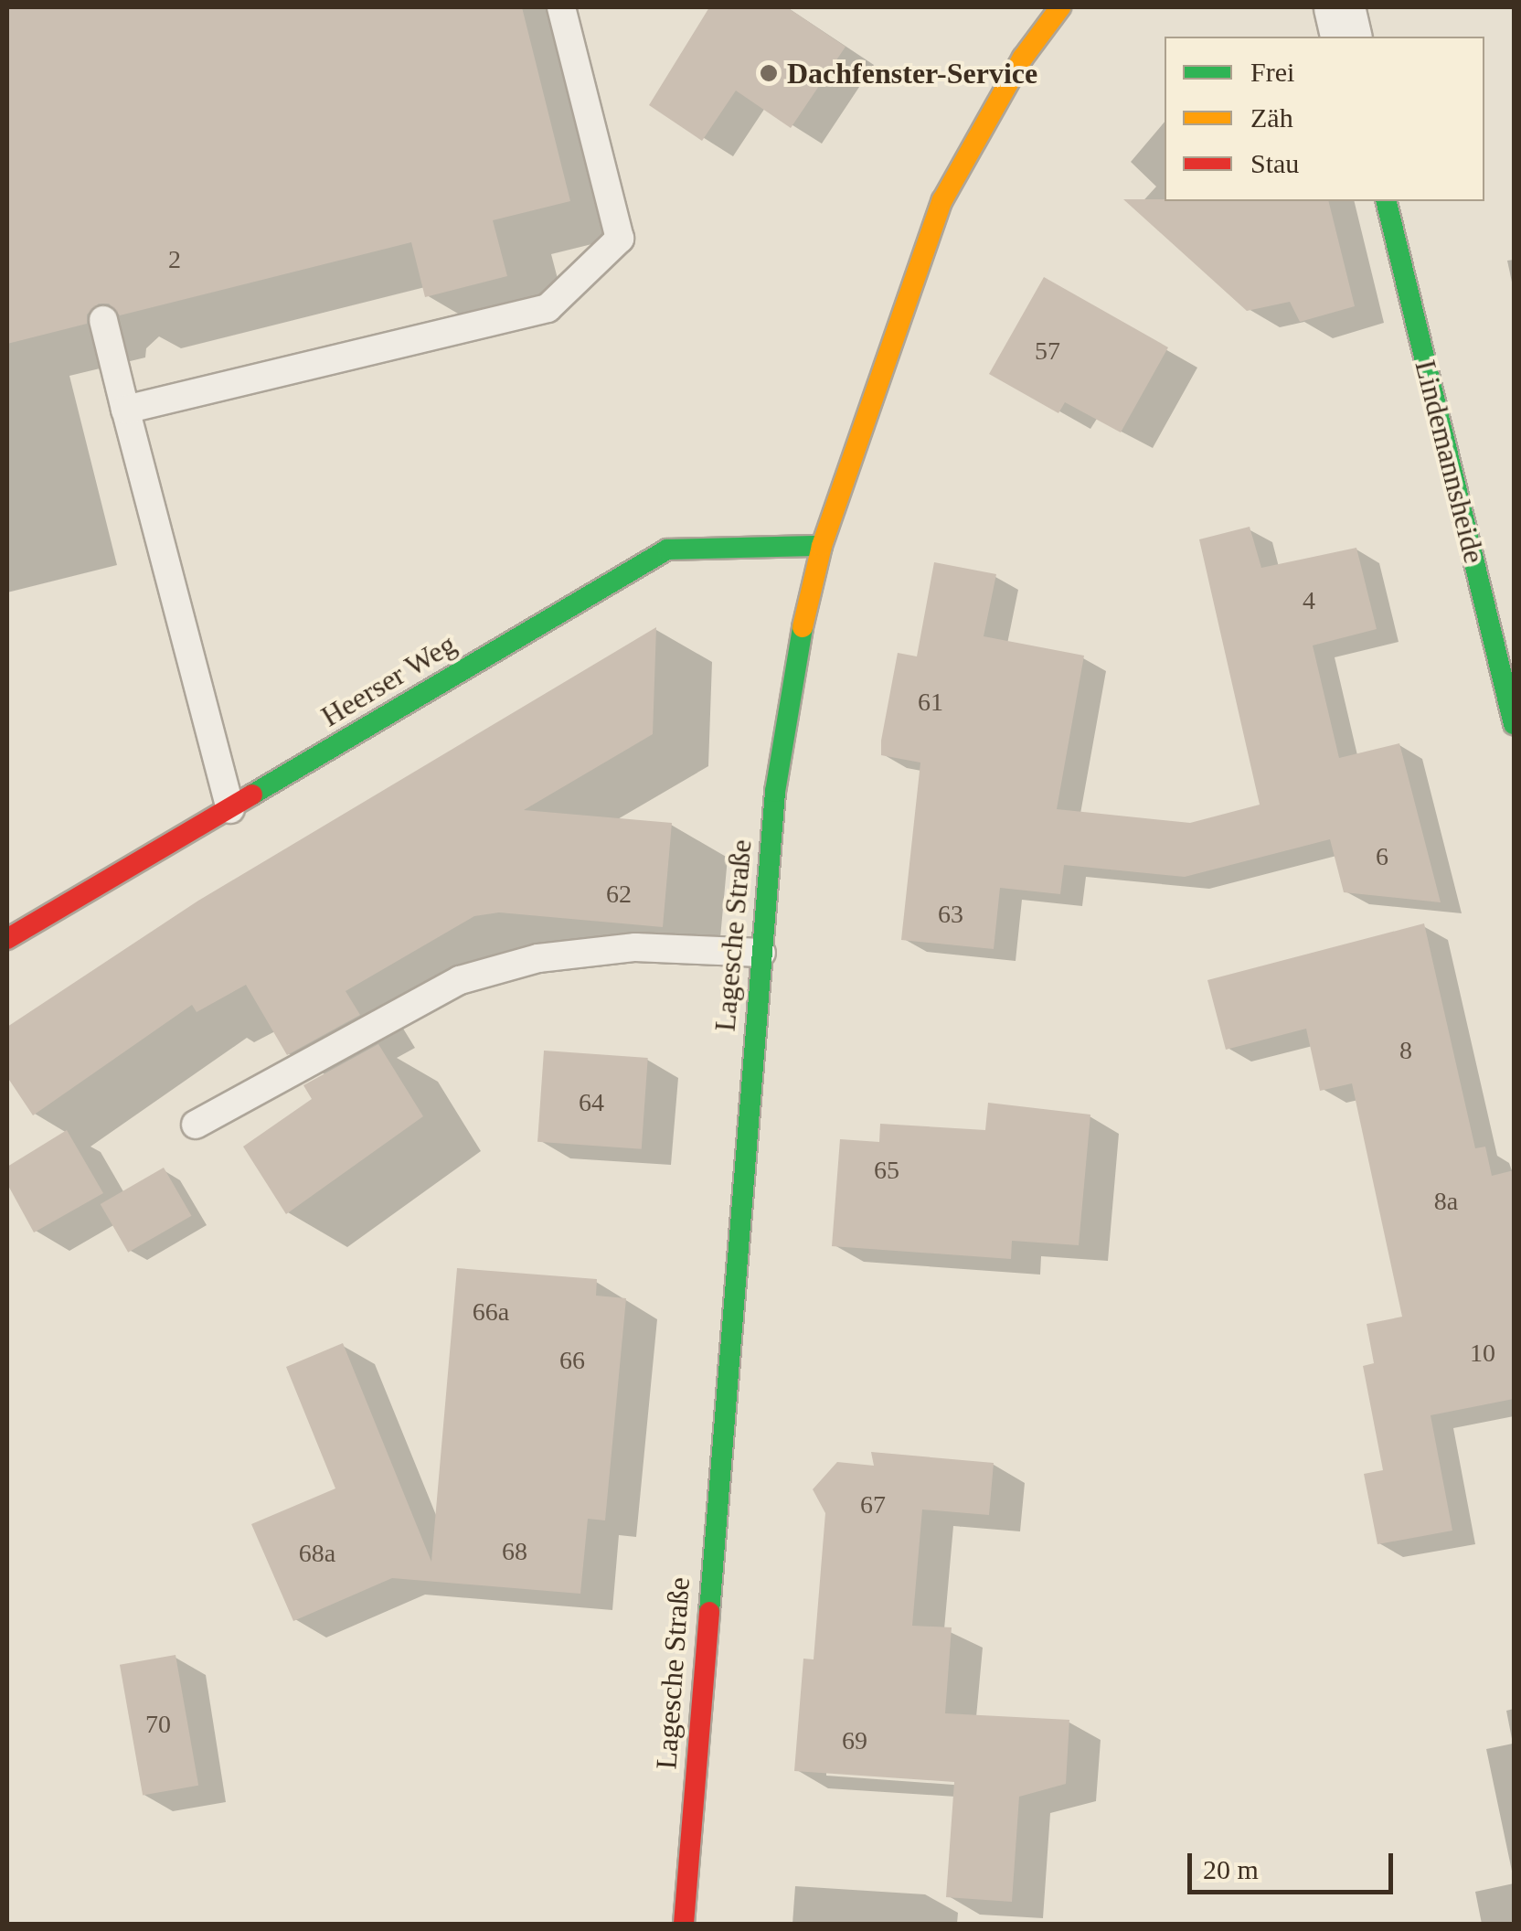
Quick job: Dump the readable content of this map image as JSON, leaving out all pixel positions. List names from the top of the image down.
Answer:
{
  "streets": {
    "street": ["Lindemannsheide", "Heerser Weg", "Lagesche Straße"]
  },
  "crossings": [
    ["Heerser Weg", "Lagesche Straße"]
  ],
  "places": ["Dachfenster-Service"],
  "house_numbers": [
    "2",
    "57",
    "4",
    "61",
    "6",
    "62",
    "63",
    "8",
    "64",
    "65",
    "8a",
    "66a",
    "10",
    "66",
    "67",
    "68",
    "68a",
    "70",
    "69"
  ],
  "legend": ["Frei", "Zäh", "Stau"],
  "scale_bar": "20 m"
}
